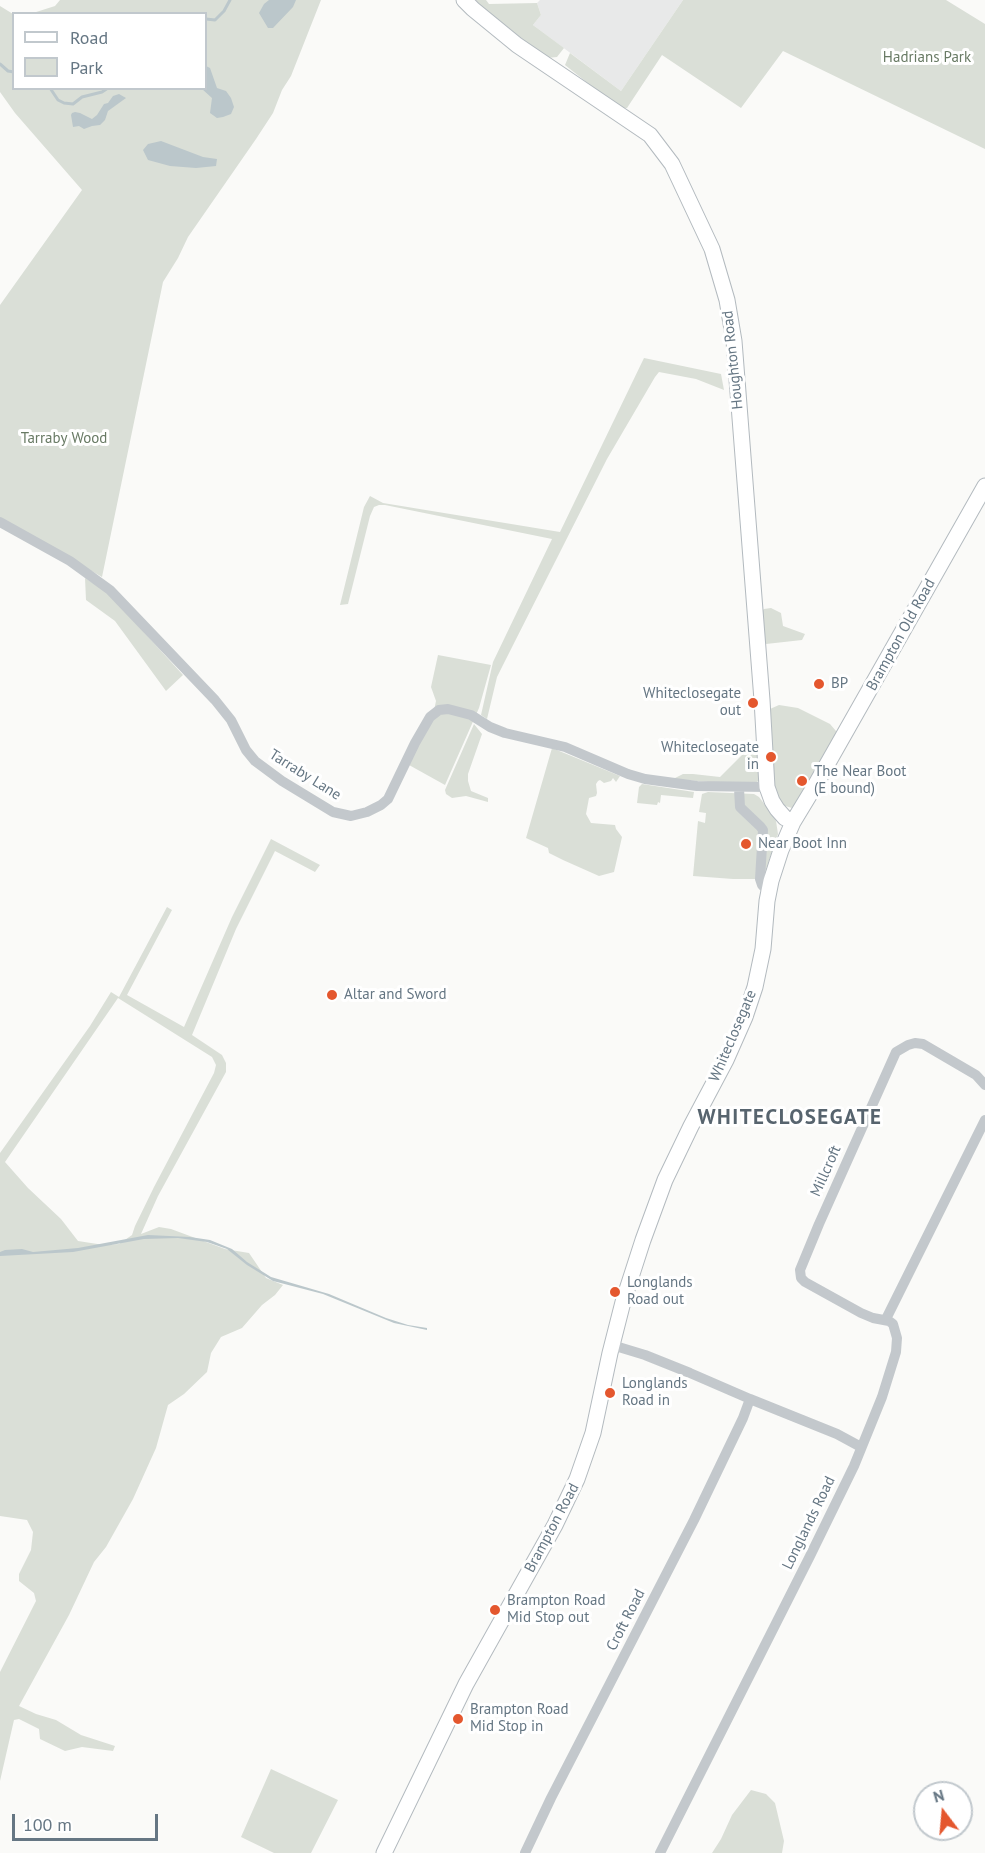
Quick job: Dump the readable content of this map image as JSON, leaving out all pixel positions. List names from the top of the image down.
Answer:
{
  "streets": {
    "main road": [
      "Houghton Road",
      "Brampton Old Road",
      "Whiteclosegate",
      "Brampton Road"
    ],
    "street": [
      "Tarraby Lane",
      "Millcroft",
      "Longlands Road",
      "Croft Road"
    ]
  },
  "crossings": [
    ["Houghton Road", "Tarraby Lane"],
    ["Houghton Road", "Whiteclosegate"],
    ["Brampton Old Road", "Whiteclosegate"],
    ["Whiteclosegate", "Brampton Road"]
  ],
  "districts": ["WHITECLOSEGATE"],
  "parks": ["Hadrians Park", "Tarraby Wood"],
  "places": [
    "BP",
    "Whiteclosegate out",
    "Whiteclosegate in",
    "The Near Boot (E bound)",
    "Near Boot Inn",
    "Altar and Sword",
    "Longlands Road out",
    "Longlands Road in",
    "Brampton Road Mid Stop out",
    "Brampton Road Mid Stop in"
  ],
  "legend": ["Road", "Park"],
  "scale_bar": "100 m",
  "north": "top"
}
